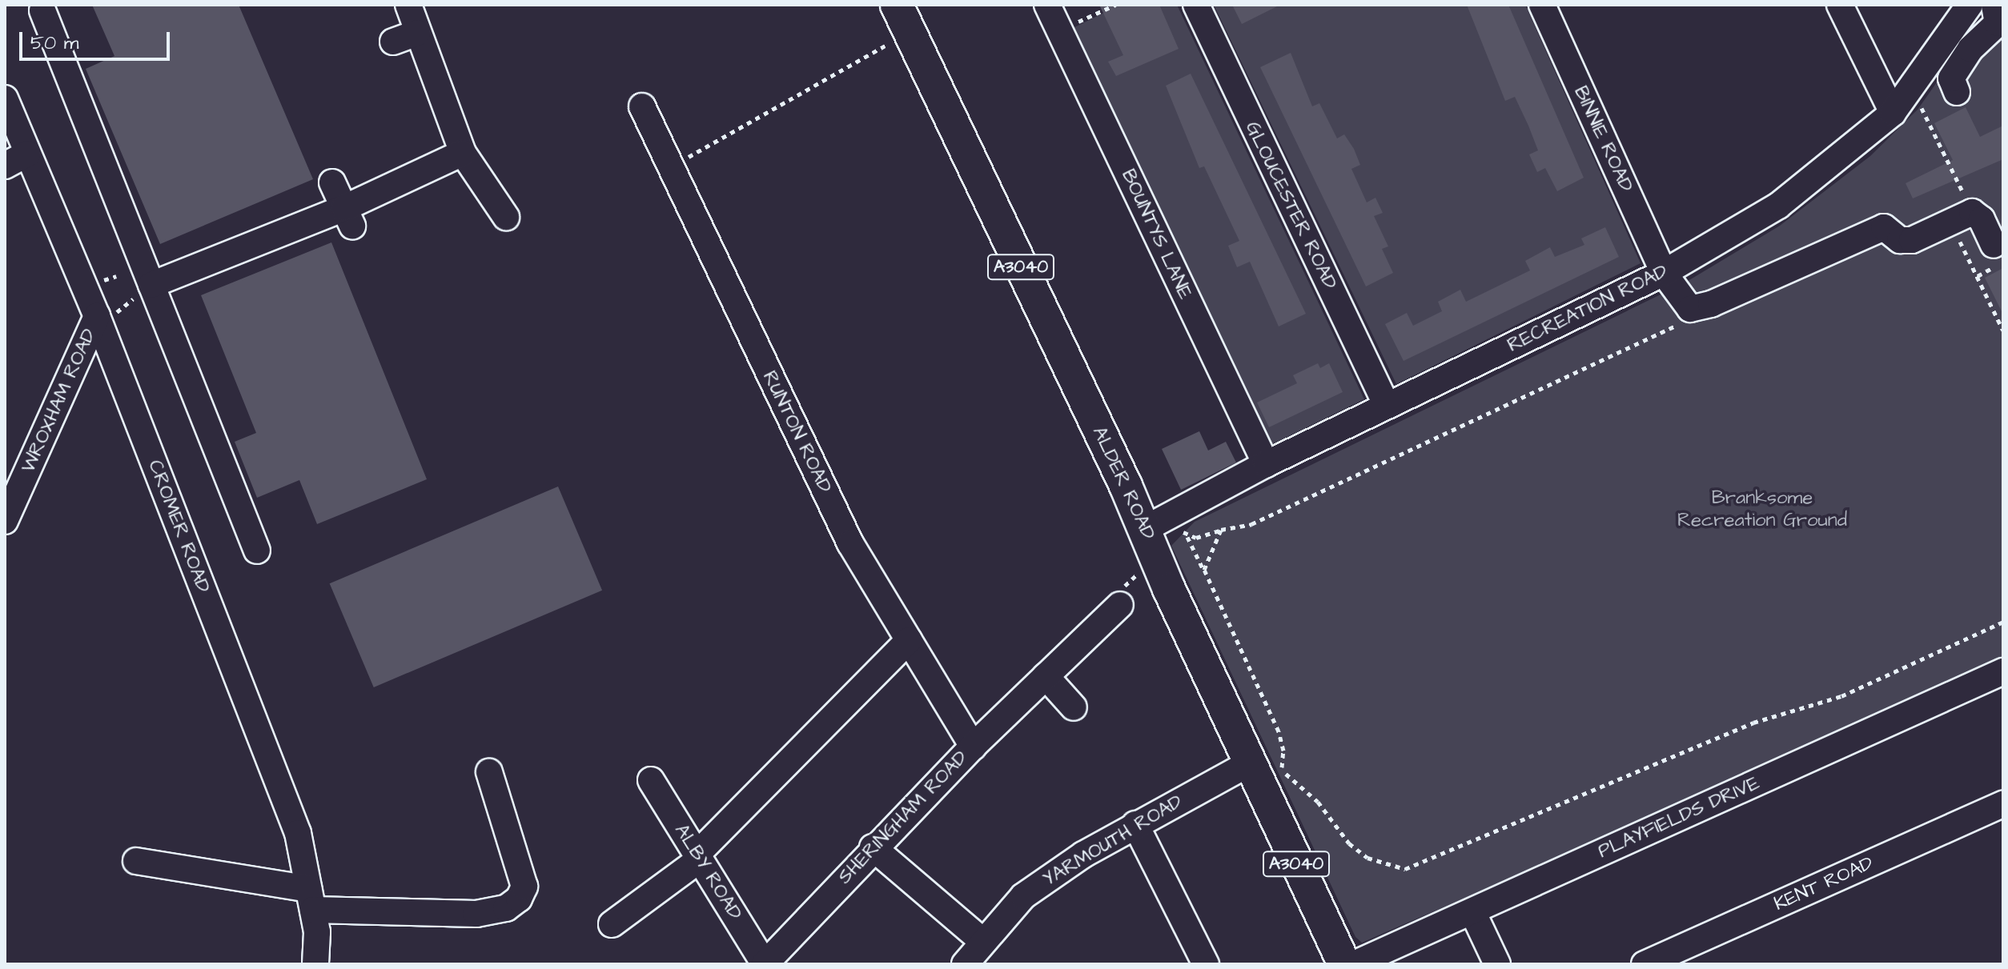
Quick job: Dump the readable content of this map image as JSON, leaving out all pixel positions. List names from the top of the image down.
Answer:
{
  "streets": {
    "main road": ["A3040", "ALDER ROAD"],
    "street": [
      "BINNIE ROAD",
      "GLOUCESTER ROAD",
      "BOUNTYS LANE",
      "RECREATION ROAD",
      "WROXHAM ROAD",
      "RUNTON ROAD",
      "CROMER ROAD",
      "SHERINGHAM ROAD",
      "PLAYFIELDS DRIVE",
      "YARMOUTH ROAD",
      "ALBY ROAD",
      "KENT ROAD"
    ]
  },
  "crossings": [
    ["BINNIE ROAD", "RECREATION ROAD"],
    ["GLOUCESTER ROAD", "RECREATION ROAD"],
    ["BOUNTYS LANE", "RECREATION ROAD"],
    ["RECREATION ROAD", "ALDER ROAD"],
    ["WROXHAM ROAD", "CROMER ROAD"],
    ["RUNTON ROAD", "SHERINGHAM ROAD"],
    ["ALDER ROAD", "YARMOUTH ROAD"],
    ["SHERINGHAM ROAD", "ALBY ROAD"]
  ],
  "parks": ["Branksome Recreation Ground"],
  "scale_bar": "50 m"
}
